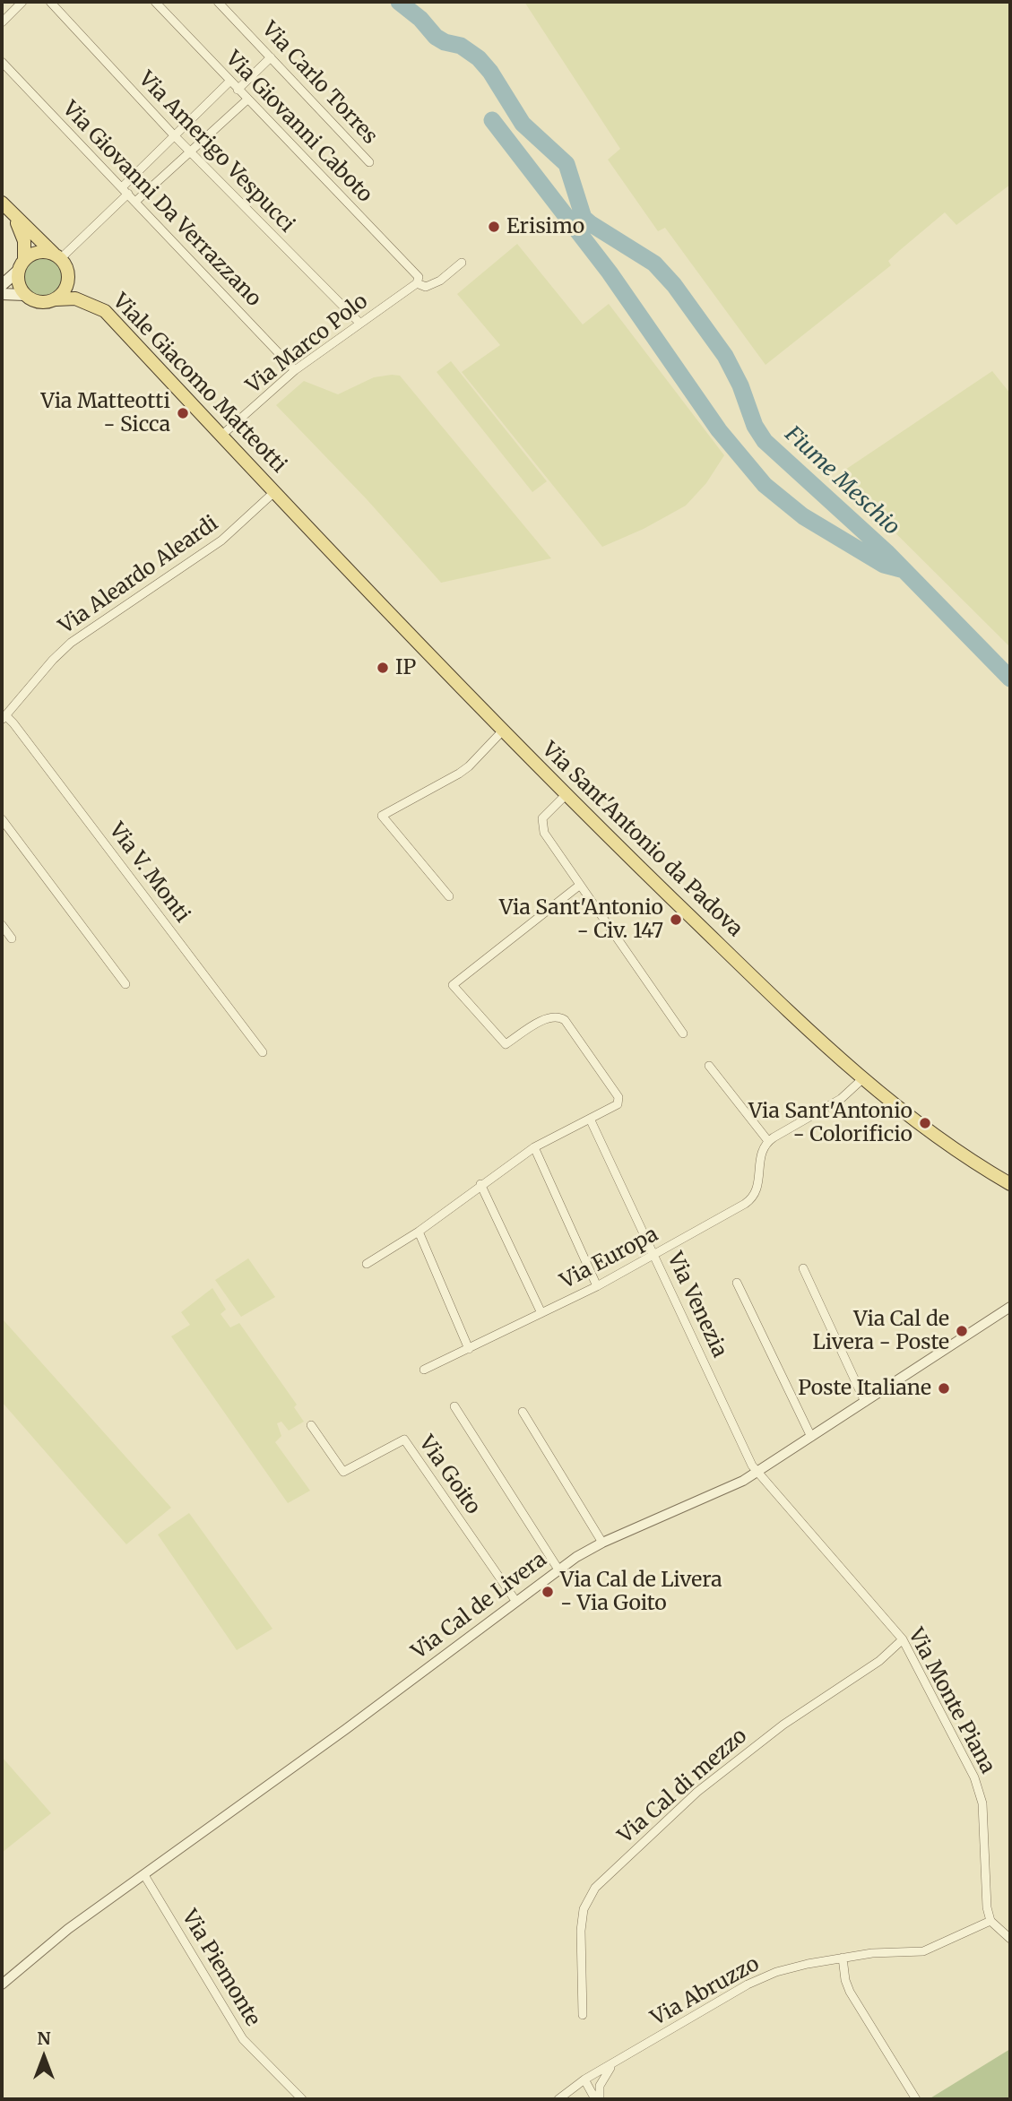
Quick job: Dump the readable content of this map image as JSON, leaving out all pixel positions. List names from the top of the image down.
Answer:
{
  "streets": {
    "main road": ["Viale Giacomo Matteotti", "Via Sant'Antonio da Padova"],
    "street": [
      "Via Carlo Torres",
      "Via Giovanni Caboto",
      "Via Amerigo Vespucci",
      "Via Giovanni Da Verrazzano",
      "Via Marco Polo",
      "Via Aleardo Aleardi",
      "Via V. Monti",
      "Via Europa",
      "Via Venezia",
      "Via Goito",
      "Via Cal de Livera",
      "Via Monte Piana",
      "Via Cal di mezzo",
      "Via Piemonte",
      "Via Abruzzo"
    ]
  },
  "crossings": [
    ["Via Giovanni Caboto", "Via Marco Polo"],
    ["Via Amerigo Vespucci", "Via Marco Polo"],
    ["Via Giovanni Da Verrazzano", "Via Marco Polo"],
    ["Via Marco Polo", "Viale Giacomo Matteotti"],
    ["Viale Giacomo Matteotti", "Via Aleardo Aleardi"],
    ["Viale Giacomo Matteotti", "Via Sant'Antonio da Padova"],
    ["Via Aleardo Aleardi", "Via Sant'Antonio da Padova"],
    ["Via Aleardo Aleardi", "Via V. Monti"],
    ["Via Europa", "Via Venezia"],
    ["Via Venezia", "Via Cal de Livera"],
    ["Via Venezia", "Via Monte Piana"],
    ["Via Goito", "Via Cal de Livera"],
    ["Via Cal de Livera", "Via Monte Piana"],
    ["Via Cal de Livera", "Via Piemonte"],
    ["Via Monte Piana", "Via Cal di mezzo"],
    ["Via Monte Piana", "Via Abruzzo"]
  ],
  "water": ["Fiume Meschio"],
  "places": [
    "Erisimo",
    "Via Matteotti - Sicca",
    "IP",
    "Via Sant'Antonio - Civ. 147",
    "Via Sant'Antonio - Colorificio",
    "Via Cal de Livera - Poste",
    "Poste Italiane",
    "Via Cal de Livera - Via Goito"
  ],
  "north": "top"
}
